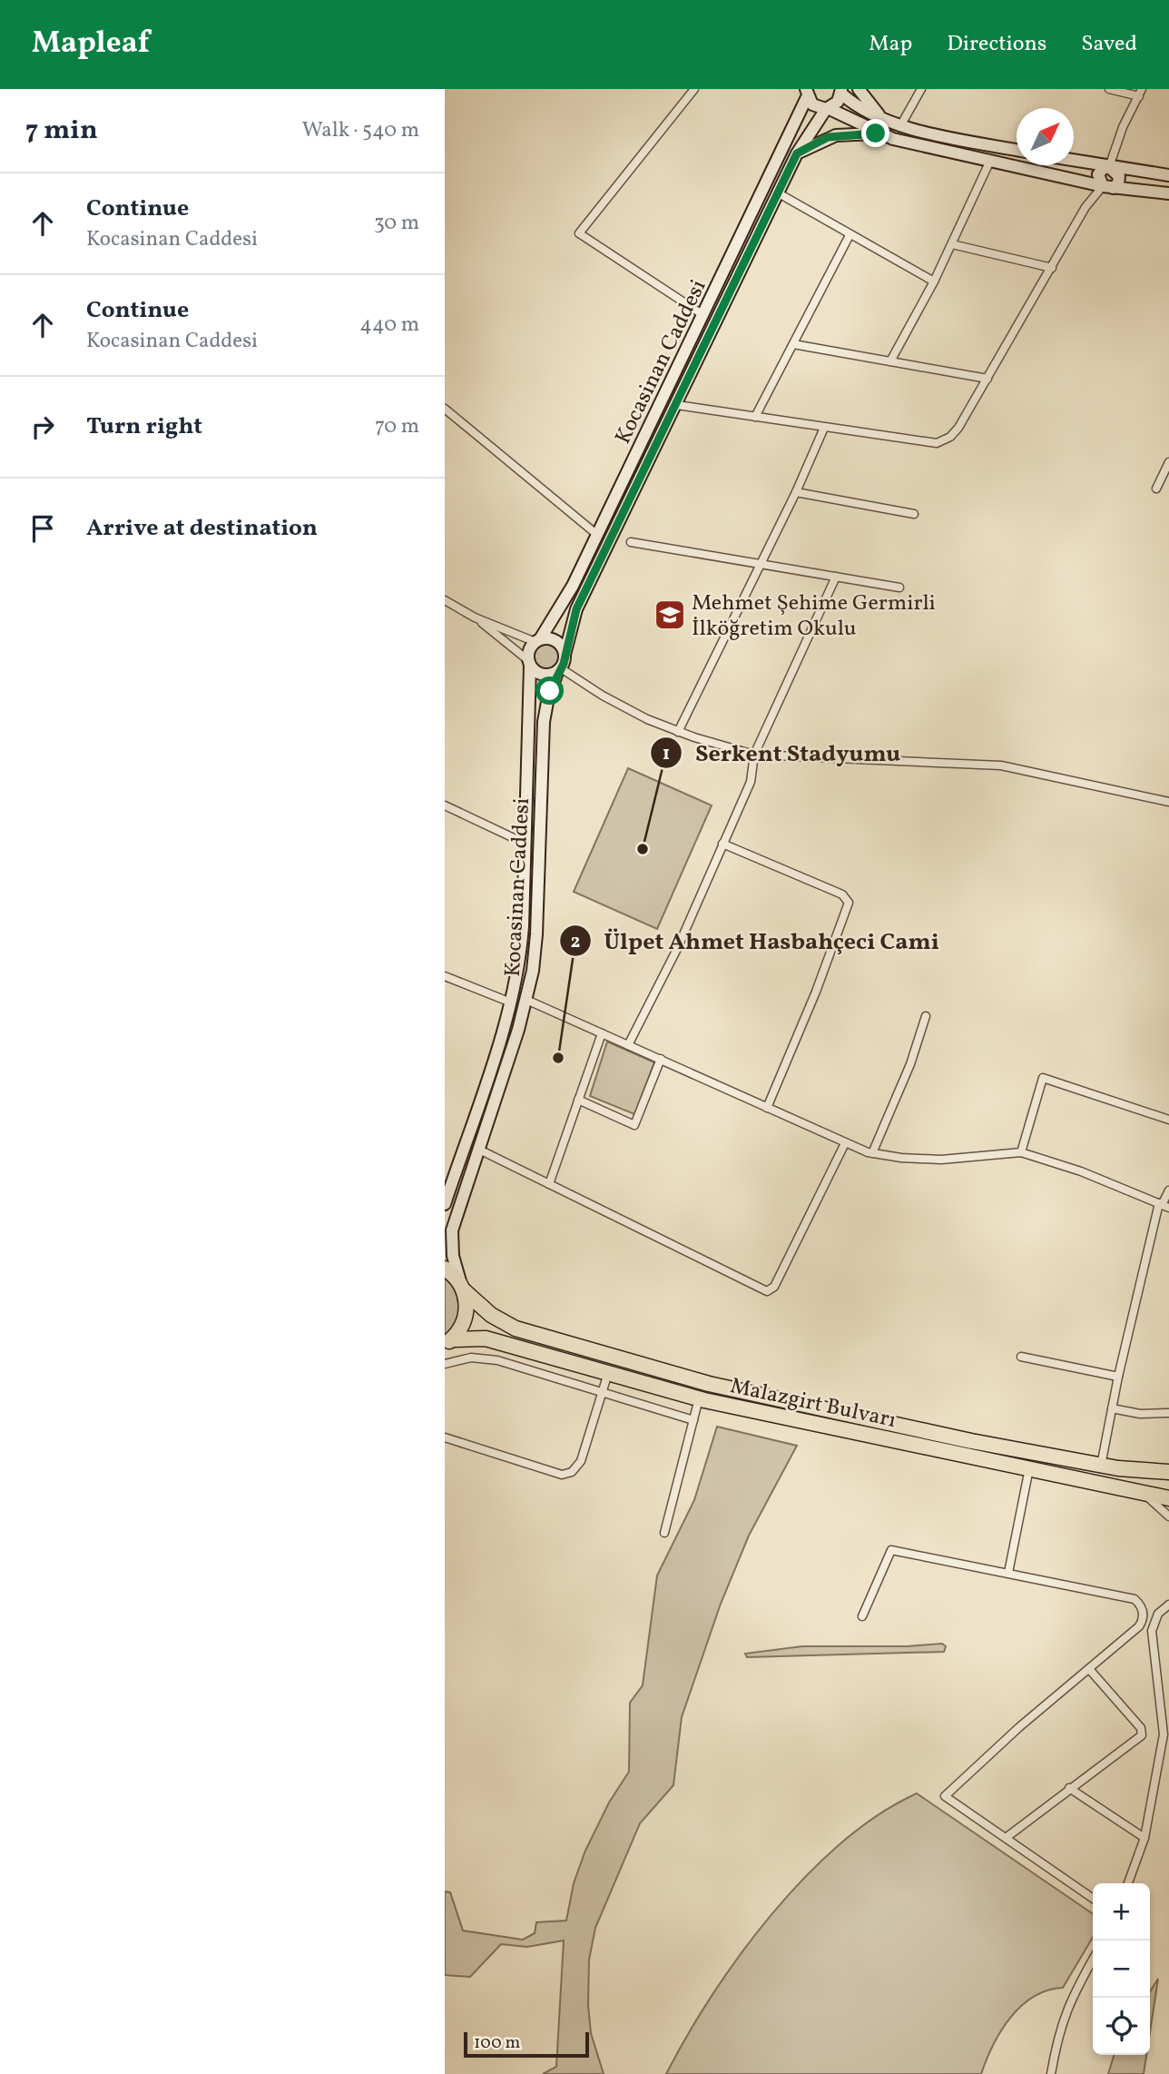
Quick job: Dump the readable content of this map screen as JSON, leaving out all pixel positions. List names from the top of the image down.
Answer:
{
  "streets": {
    "highway": ["Malazgirt Bulvarı"],
    "main road": ["Kocasinan Caddesi"]
  },
  "crossings": [
    ["Kocasinan Caddesi", "Malazgirt Bulvarı"]
  ],
  "places": {
    "school or university": ["Mehmet Şehime Germirli İlköğretim Okulu"],
    "other": ["Serkent Stadyumu", "Ülpet Ahmet Hasbahçeci Cami"]
  },
  "scale_bar": "100 m",
  "north": "top right",
  "page": {
    "header": "Mapleaf",
    "nav": ["Map", "Directions", "Saved"],
    "heading": ["7 min", "Walk · 540 m"],
    "list": [
      ["Continue", "Kocasinan Caddesi", "30 m"],
      ["Continue", "Kocasinan Caddesi", "440 m"],
      ["Turn right", "70 m"],
      "Arrive at destination"
    ],
    "map_buttons": ["+", "−"],
    "scale": "100 m"
  }
}
